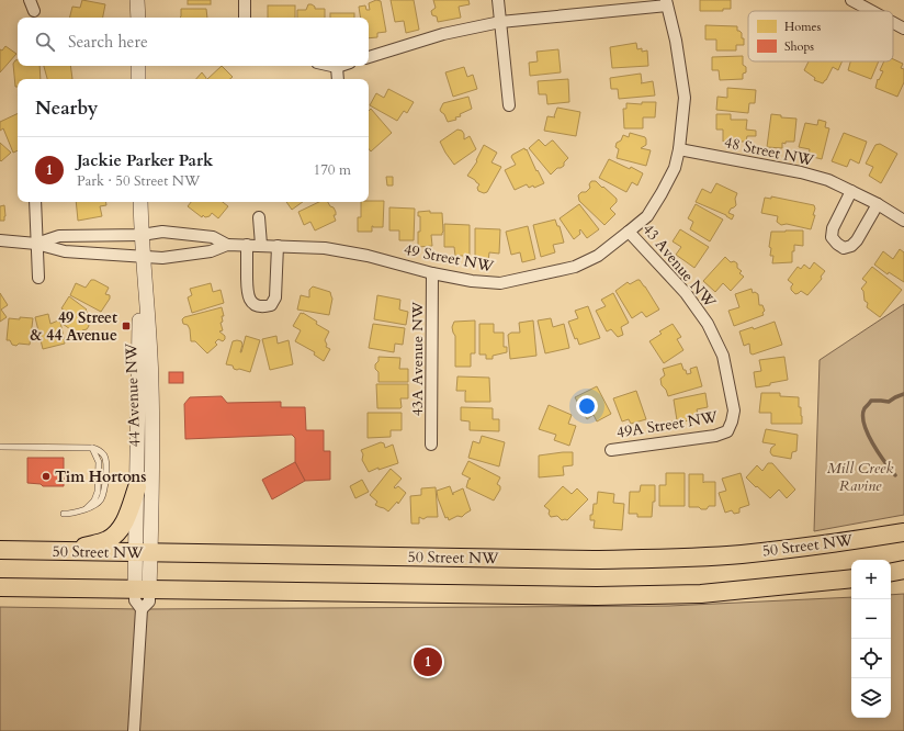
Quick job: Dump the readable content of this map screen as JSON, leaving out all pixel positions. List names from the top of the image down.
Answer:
{
  "streets": {
    "main road": ["50 Street NW"],
    "street": [
      "48 Street NW",
      "49 Street NW",
      "43 Avenue NW",
      "43A Avenue NW",
      "44 Avenue NW",
      "49A Street NW"
    ]
  },
  "crossings": [
    ["48 Street NW", "43 Avenue NW"],
    ["49 Street NW", "43 Avenue NW"],
    ["49 Street NW", "43A Avenue NW"],
    ["49 Street NW", "44 Avenue NW"],
    ["43 Avenue NW", "49A Street NW"],
    ["44 Avenue NW", "50 Street NW"]
  ],
  "parks": ["Mill Creek Ravine"],
  "places": {
    "transit": ["49 Street & 44 Avenue"],
    "other": ["Tim Hortons"]
  },
  "legend": ["Homes", "Shops"],
  "page": {
    "search": "Search here",
    "heading": "Nearby",
    "list": [
      {
        "mark": "1",
        "name": "Jackie Parker Park",
        "note": "Park · 50 Street NW",
        "value": "170 m"
      }
    ],
    "map_buttons": ["+", "−"],
    "pins": "1"
  }
}
